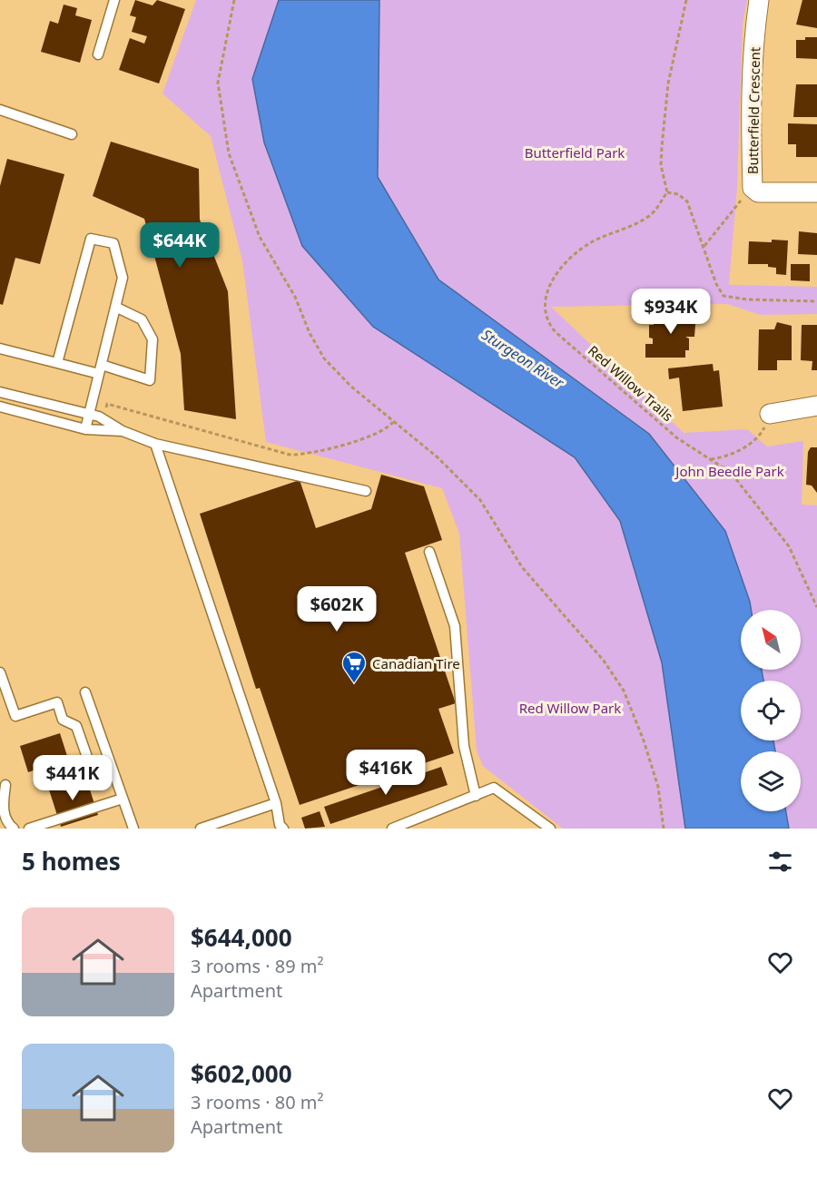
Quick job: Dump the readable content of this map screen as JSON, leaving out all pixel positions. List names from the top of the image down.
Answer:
{
  "streets": {
    "street": ["Butterfield Crescent"],
    "path": ["Red Willow Trails"]
  },
  "water": ["Sturgeon River"],
  "parks": ["Butterfield Park", "John Beedle Park", "Red Willow Park"],
  "places": {
    "supermarket": ["Canadian Tire"]
  },
  "north": "top left",
  "page": {
    "price": [
      "$644K",
      "$934K",
      "$602K",
      "$416K",
      "$441K"
    ],
    "heading": "5 homes",
    "list": [
      {
        "name": "$644,000",
        "note": "3 rooms · 89 m² · Apartment"
      },
      {
        "name": "$602,000",
        "note": "3 rooms · 80 m² · Apartment"
      }
    ]
  }
}
